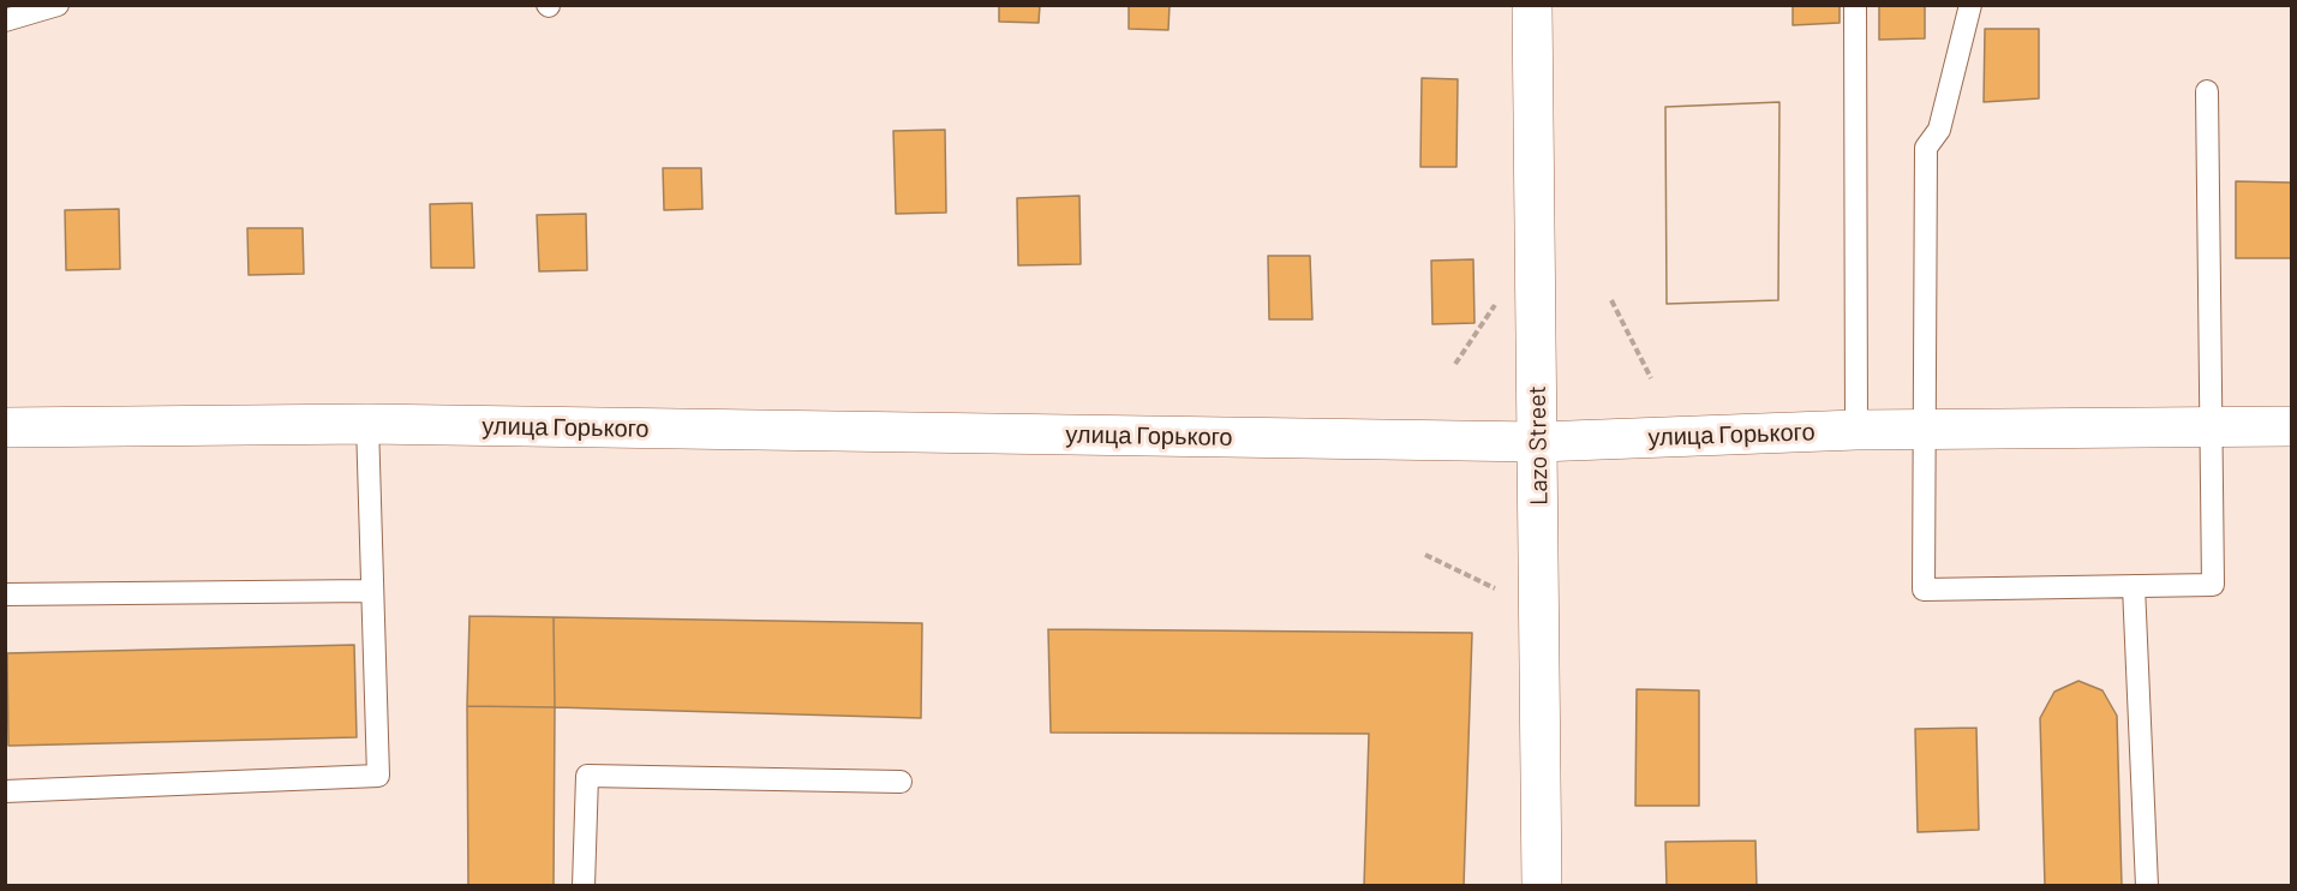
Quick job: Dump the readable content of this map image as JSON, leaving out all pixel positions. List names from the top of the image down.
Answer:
{
  "streets": {
    "main road": ["улица Горького", "Lazo Street"]
  },
  "crossings": [
    ["улица Горького", "Lazo Street"]
  ]
}
